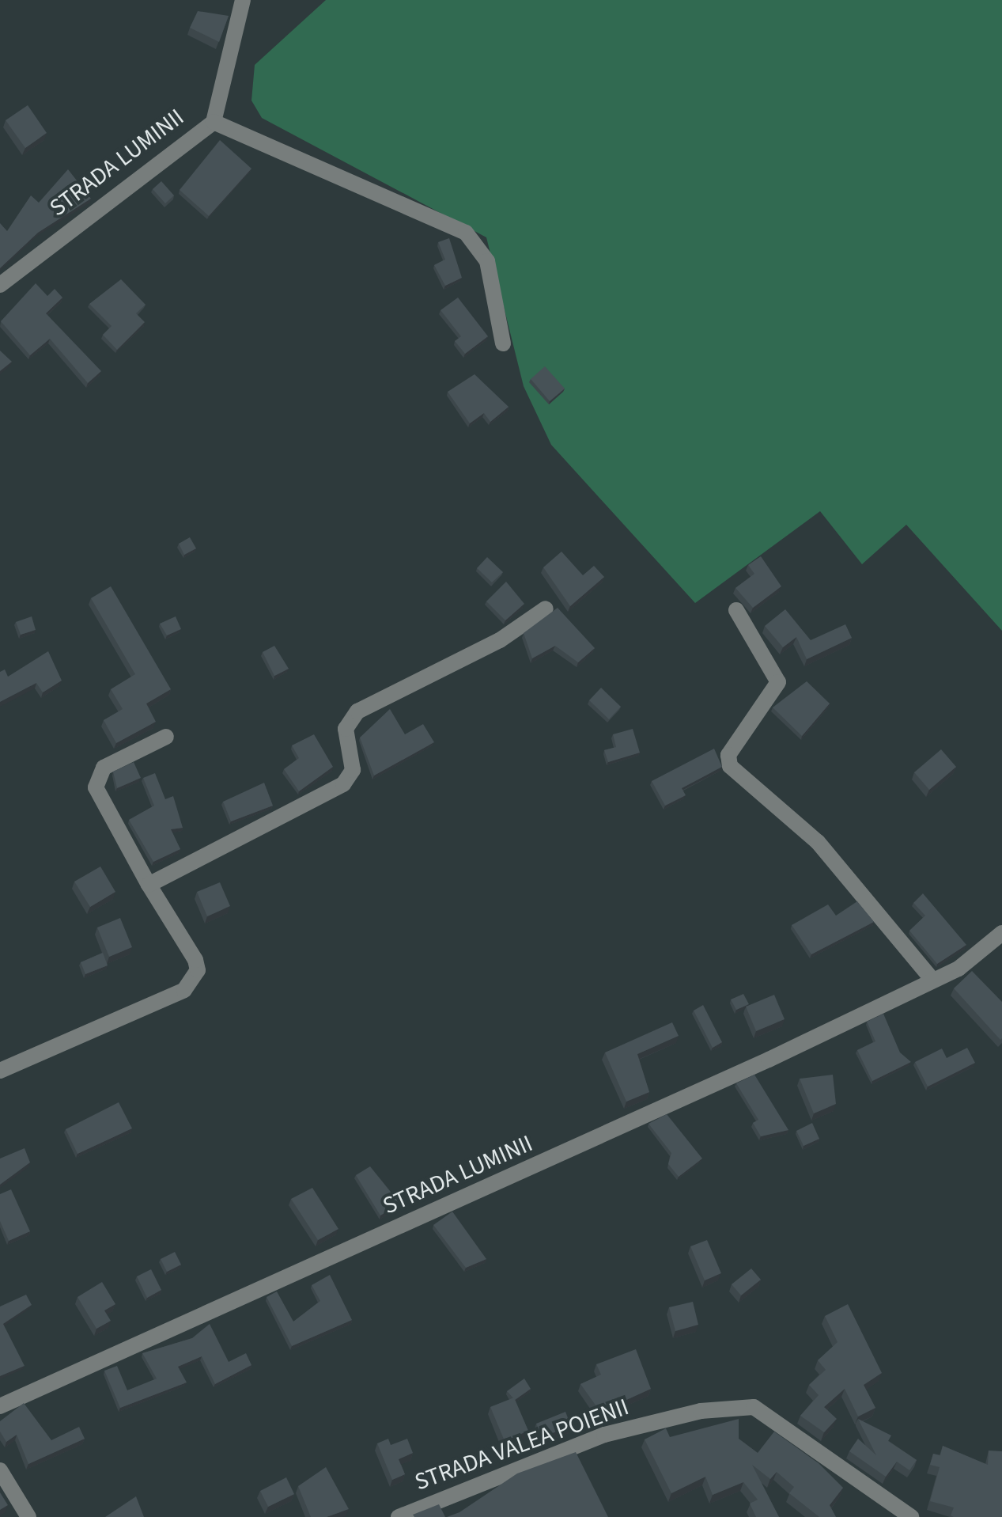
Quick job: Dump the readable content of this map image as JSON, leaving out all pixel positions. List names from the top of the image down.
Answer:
{
  "streets": {
    "street": ["STRADA LUMINII", "STRADA VALEA POIENII"]
  }
}
